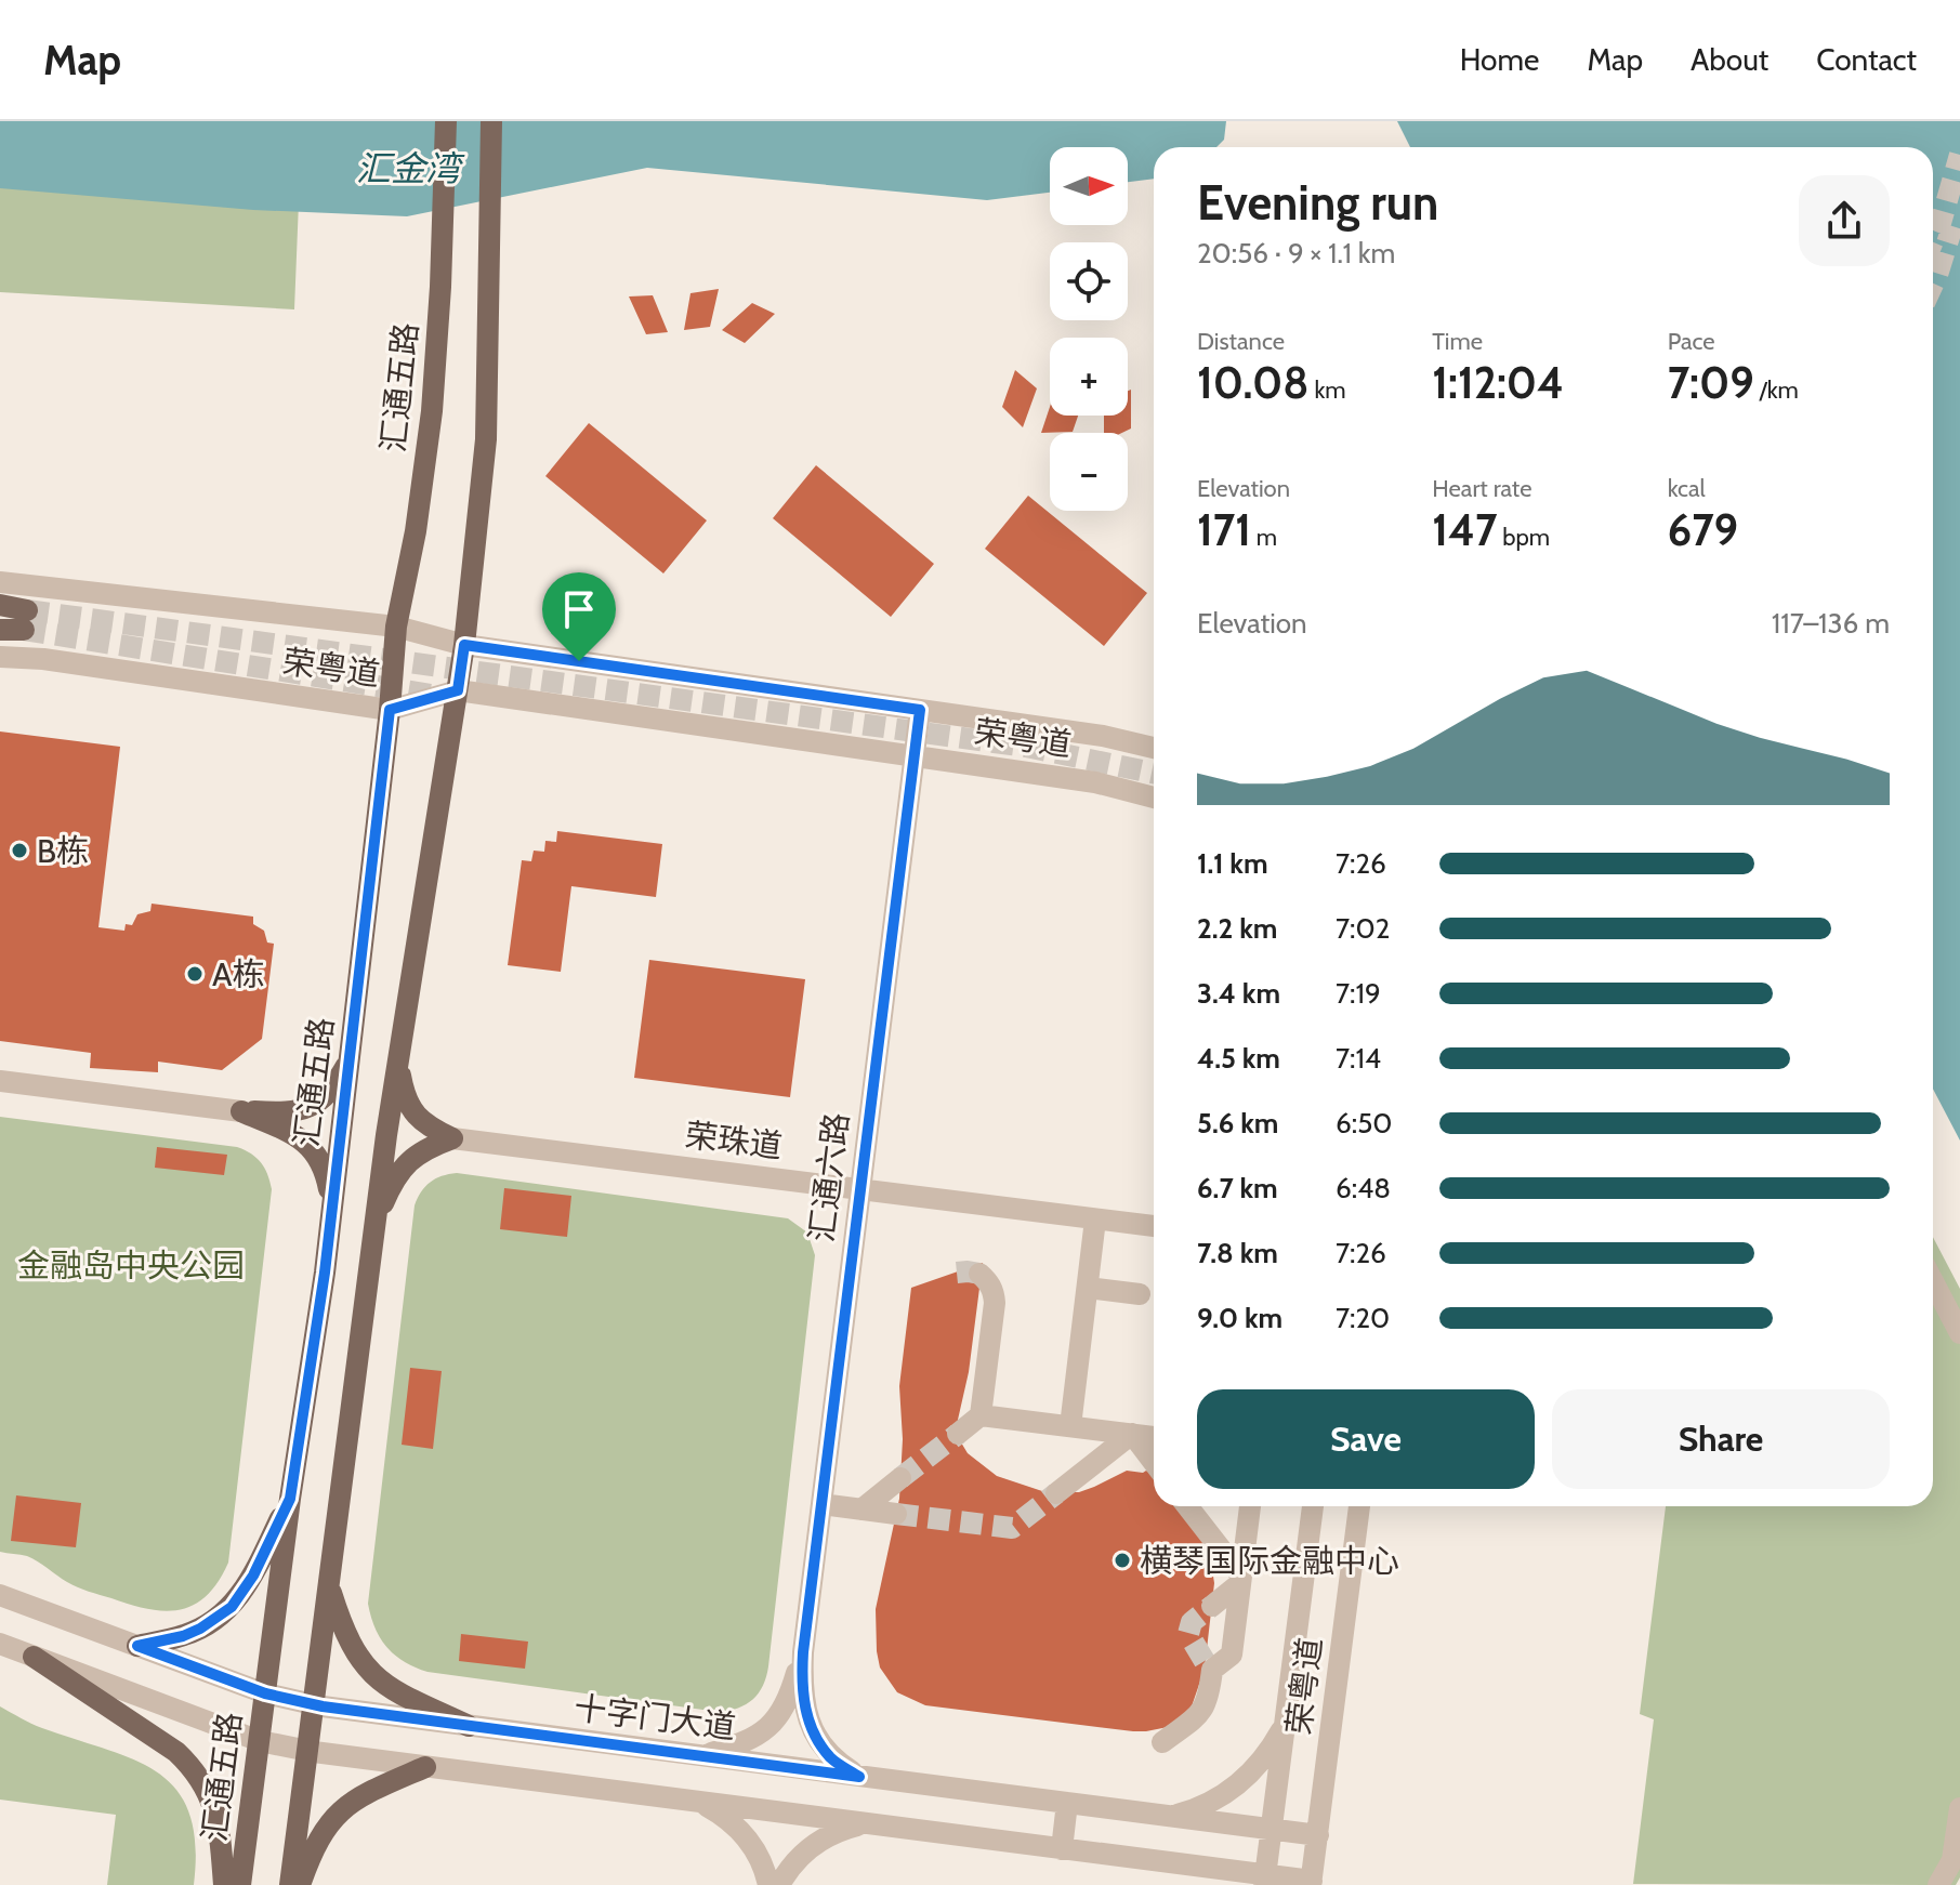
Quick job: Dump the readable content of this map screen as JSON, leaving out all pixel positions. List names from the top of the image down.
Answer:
{
  "streets": {
    "main road": ["汇通五路"],
    "street": [
      "荣粤道",
      "荣珠道",
      "汇通六路",
      "十字门大道"
    ]
  },
  "crossings": [
    ["汇通五路", "荣粤道"],
    ["汇通五路", "十字门大道"],
    ["荣粤道", "汇通六路"],
    ["荣粤道", "十字门大道"],
    ["荣珠道", "汇通六路"],
    ["汇通六路", "十字门大道"]
  ],
  "water": ["汇金湾"],
  "parks": ["金融岛中央公园"],
  "places": ["B栋", "A栋", "横琴国际金融中心"],
  "north": "right",
  "page": {
    "header": "Map",
    "nav": [
      "Home",
      "Map",
      "About",
      "Contact"
    ],
    "map_buttons": ["+", "−"],
    "heading": ["Evening run", "20:56 · 9 × 1.1 km"],
    "stats": [
      ["Distance", "10.08 km"],
      ["Time", "1:12:04"],
      ["Pace", "7:09 /km"],
      ["Elevation", "171 m"],
      ["Heart rate", "147 bpm"],
      ["kcal", "679"]
    ],
    "chart": ["Elevation", "117–136 m"],
    "list": [
      {
        "name": "1.1 km",
        "note": "7:26"
      },
      {
        "name": "2.2 km",
        "note": "7:02"
      },
      {
        "name": "3.4 km",
        "note": "7:19"
      },
      {
        "name": "4.5 km",
        "note": "7:14"
      },
      {
        "name": "5.6 km",
        "note": "6:50"
      },
      {
        "name": "6.7 km",
        "note": "6:48"
      },
      {
        "name": "7.8 km",
        "note": "7:26"
      },
      {
        "name": "9.0 km",
        "note": "7:20"
      }
    ],
    "buttons": ["Save", "Share"]
  }
}
